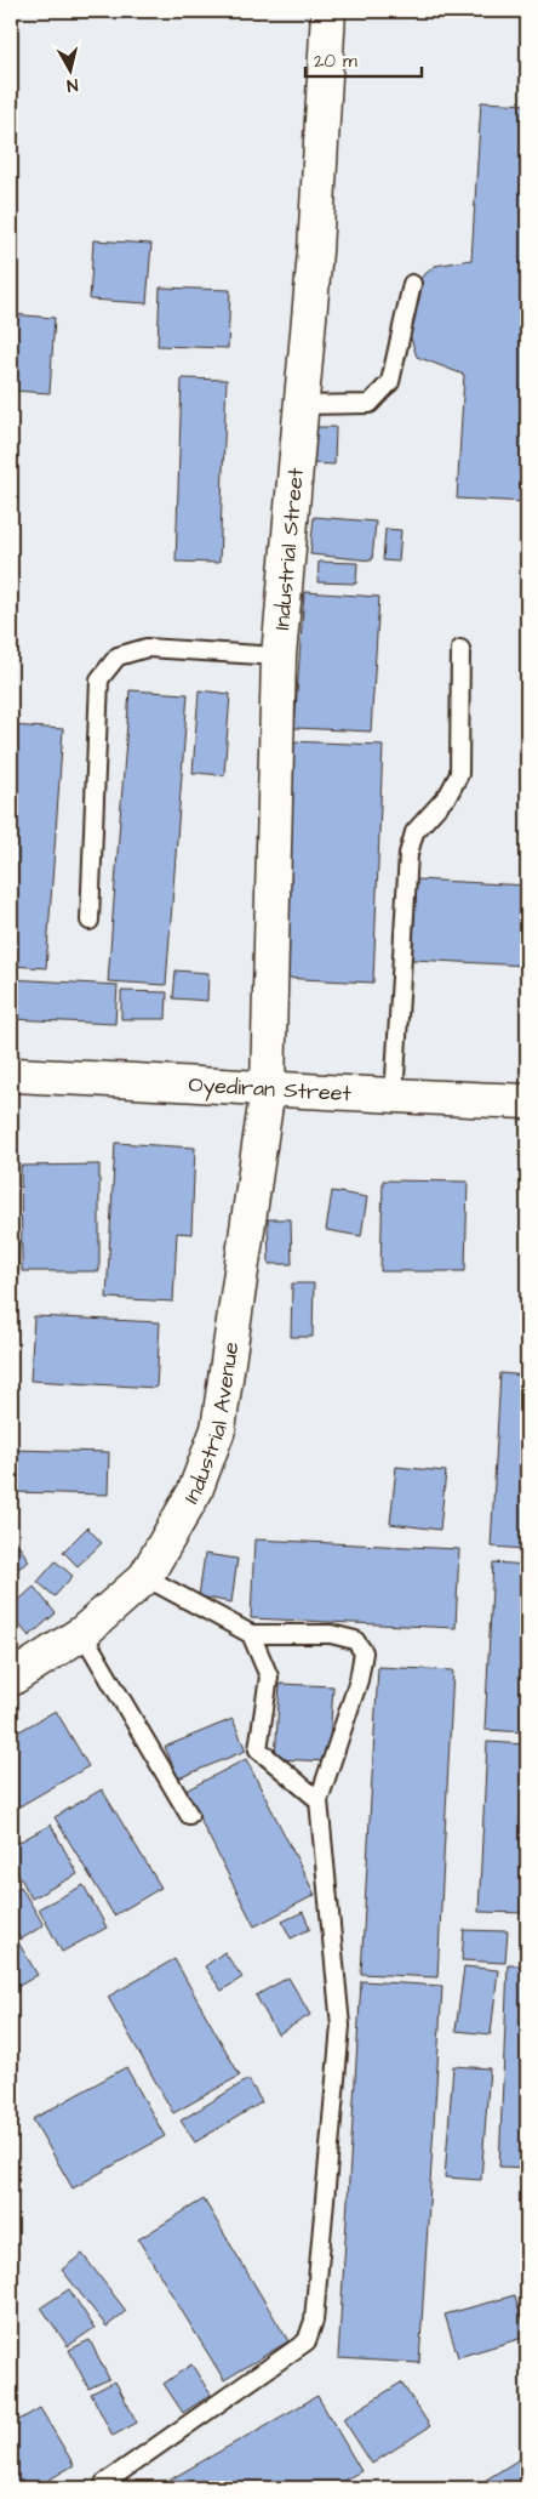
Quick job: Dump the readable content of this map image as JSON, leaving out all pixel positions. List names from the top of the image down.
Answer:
{
  "streets": {
    "street": ["Industrial Street", "Oyediran Street", "Industrial Avenue"]
  },
  "crossings": [
    ["Industrial Street", "Oyediran Street"],
    ["Industrial Street", "Industrial Avenue"],
    ["Oyediran Street", "Industrial Avenue"]
  ],
  "scale_bar": "20 m",
  "north": "bottom"
}
